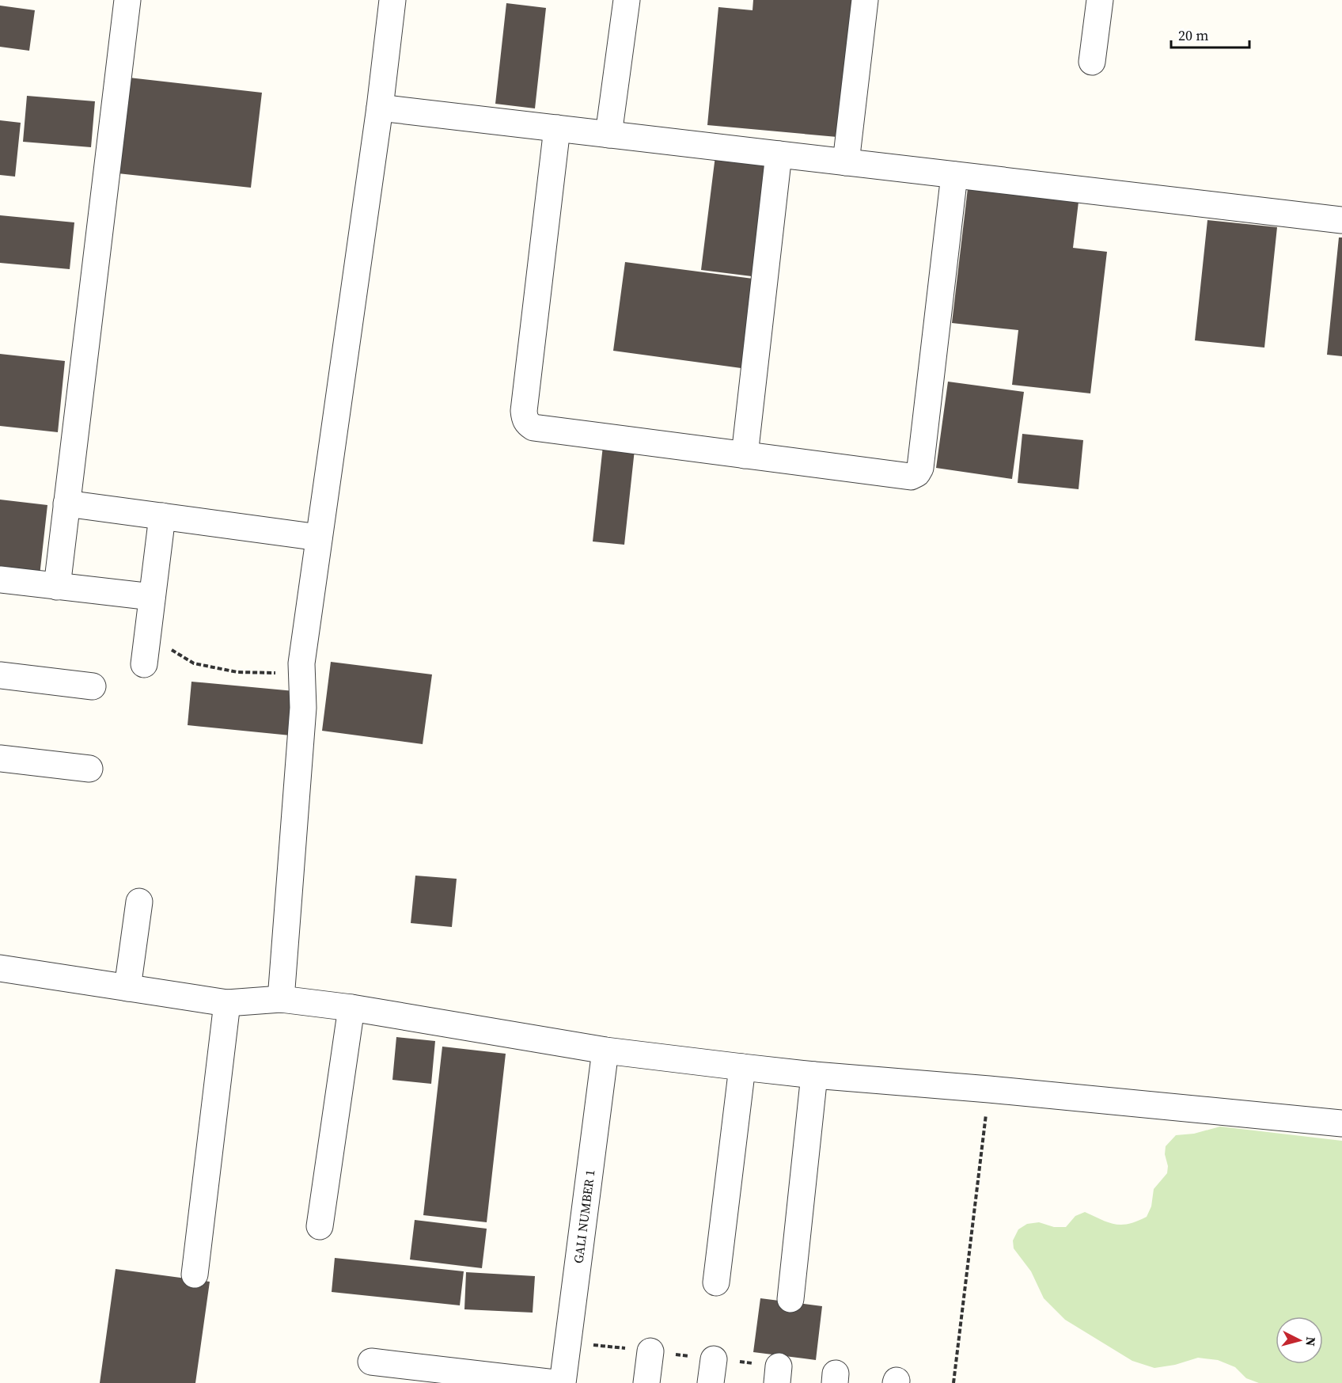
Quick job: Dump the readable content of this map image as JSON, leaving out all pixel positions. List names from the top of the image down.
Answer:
{
  "streets": {
    "street": ["GALI NUMBER 1"]
  },
  "scale_bar": "20 m",
  "north": "right"
}
